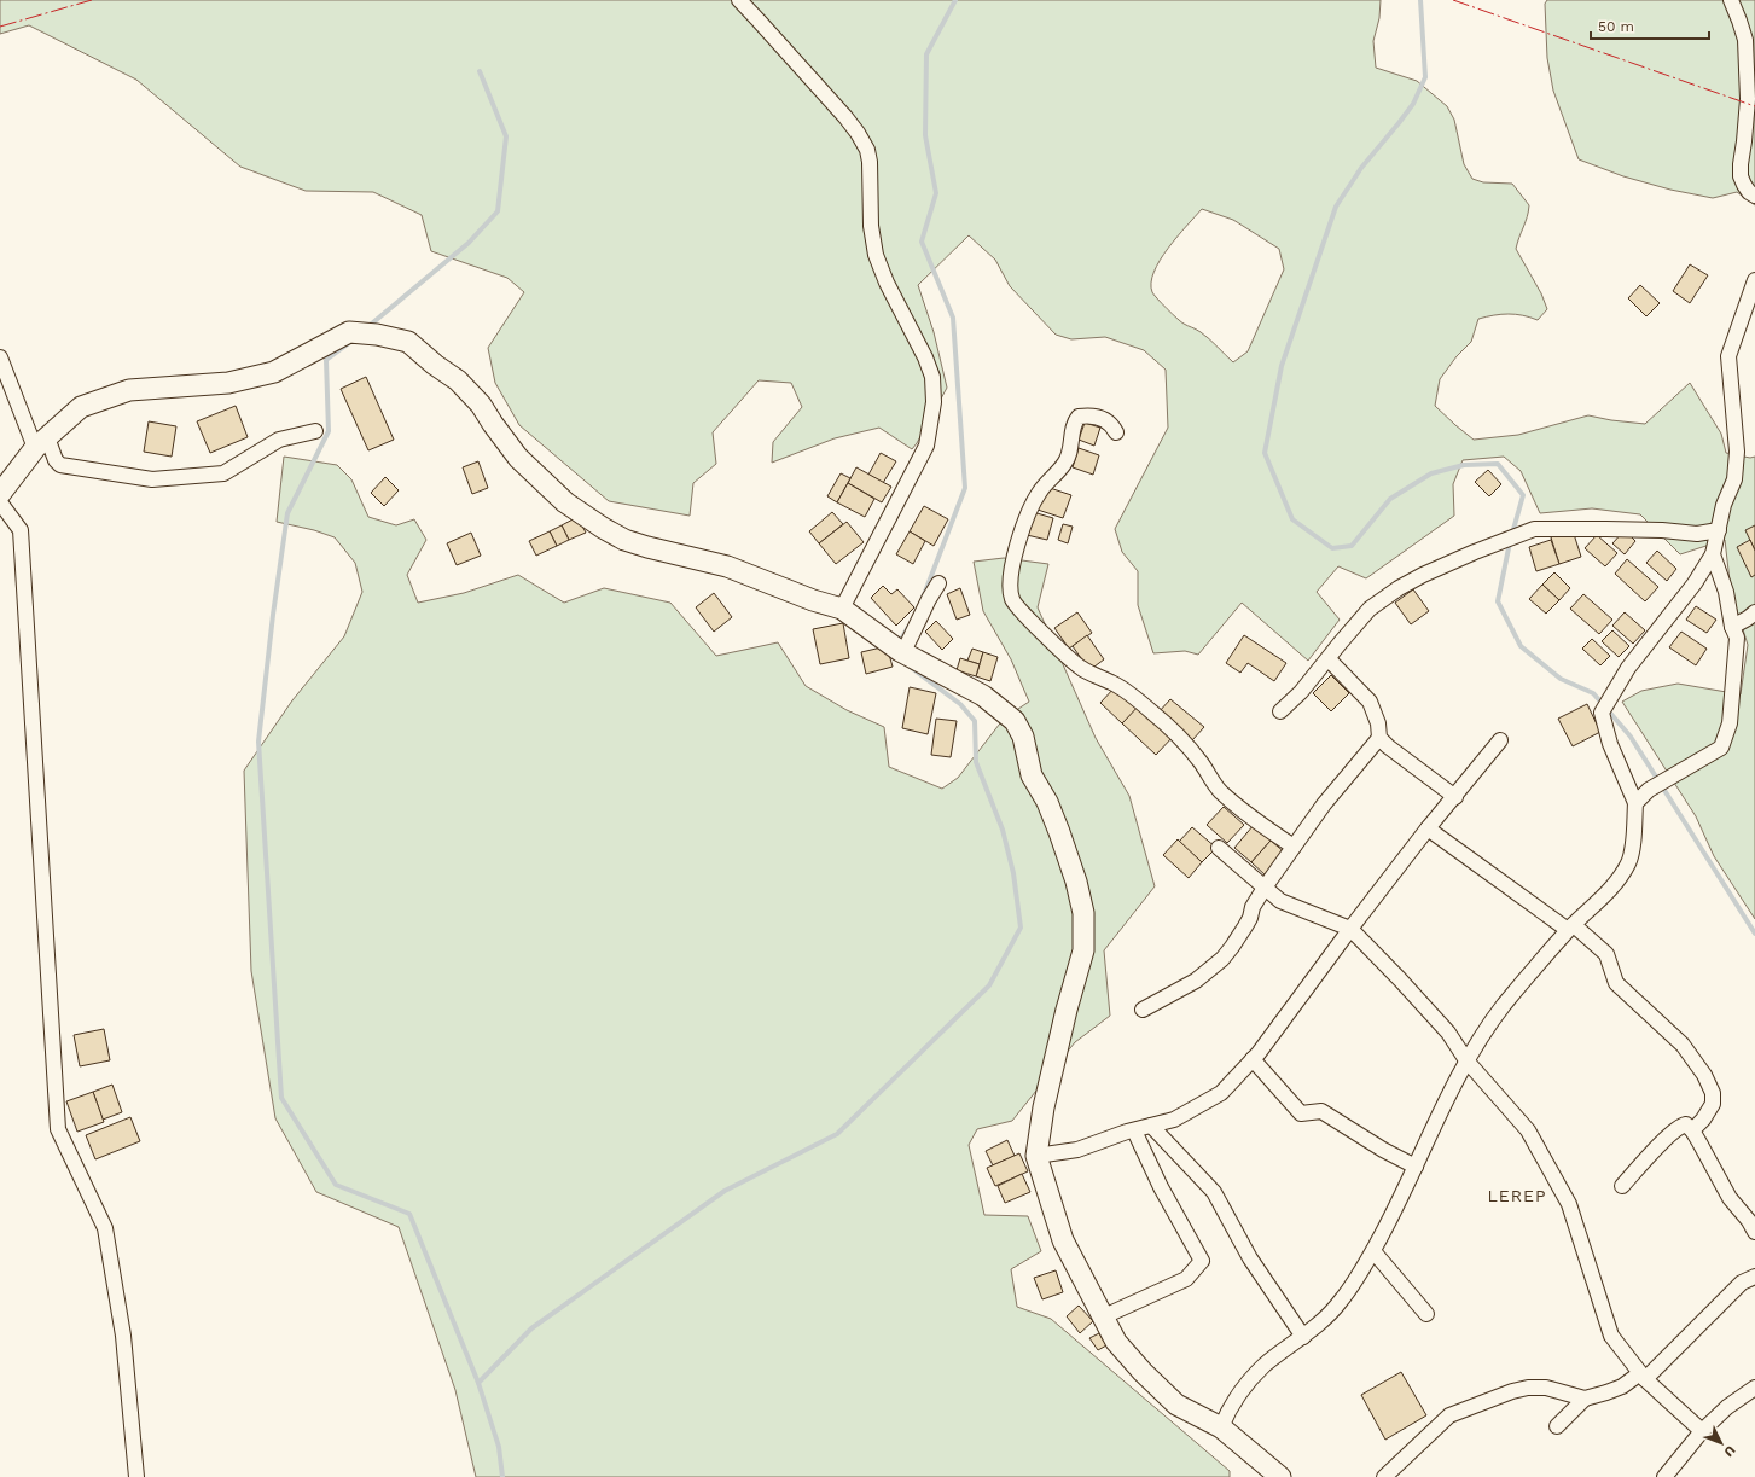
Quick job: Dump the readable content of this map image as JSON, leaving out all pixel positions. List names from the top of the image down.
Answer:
{
  "districts": ["LEREP"],
  "scale_bar": "50 m",
  "north": "bottom right"
}
